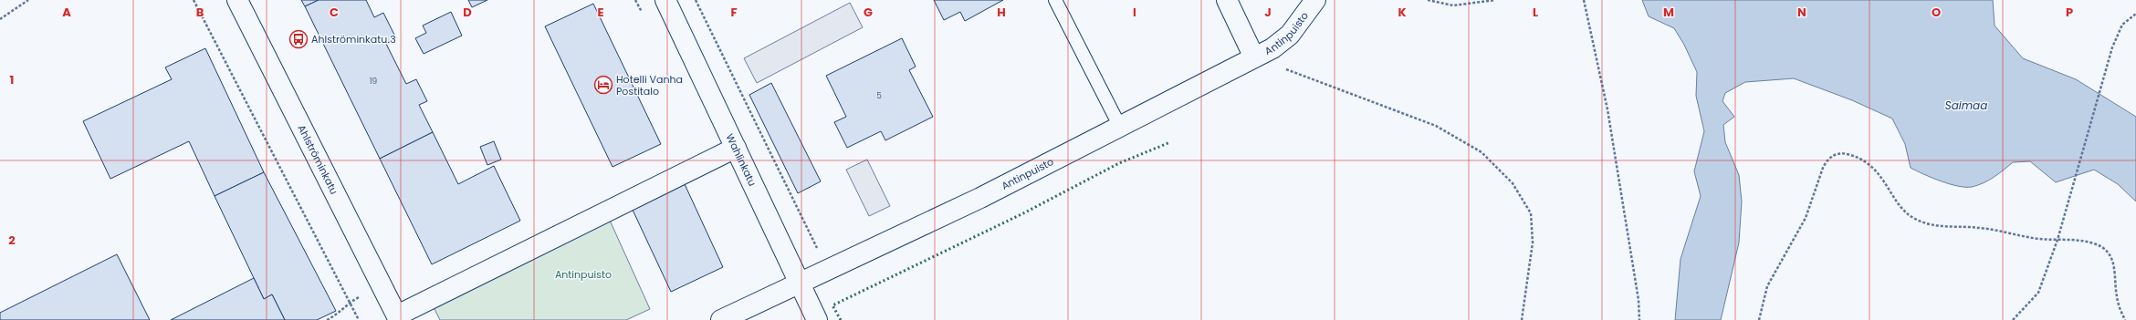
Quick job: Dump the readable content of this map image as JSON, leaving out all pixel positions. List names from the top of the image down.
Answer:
{
  "streets": {
    "street": ["Antinpuisto", "Ahlströminkatu", "Wahlinkatu"]
  },
  "crossings": [
    ["Antinpuisto", "Wahlinkatu"]
  ],
  "water": ["Saimaa"],
  "parks": ["Antinpuisto"],
  "places": {
    "bus stop": ["Ahlströminkatu 3"],
    "hotel": ["Hotelli Vanha Postitalo"]
  },
  "house_numbers": ["19", "5"],
  "grid": {
    "columns": [
      "A",
      "B",
      "C",
      "D",
      "E",
      "F",
      "G",
      "H",
      "I",
      "J",
      "K",
      "L",
      "M",
      "N",
      "O",
      "P"
    ],
    "rows": ["1", "2"]
  }
}
